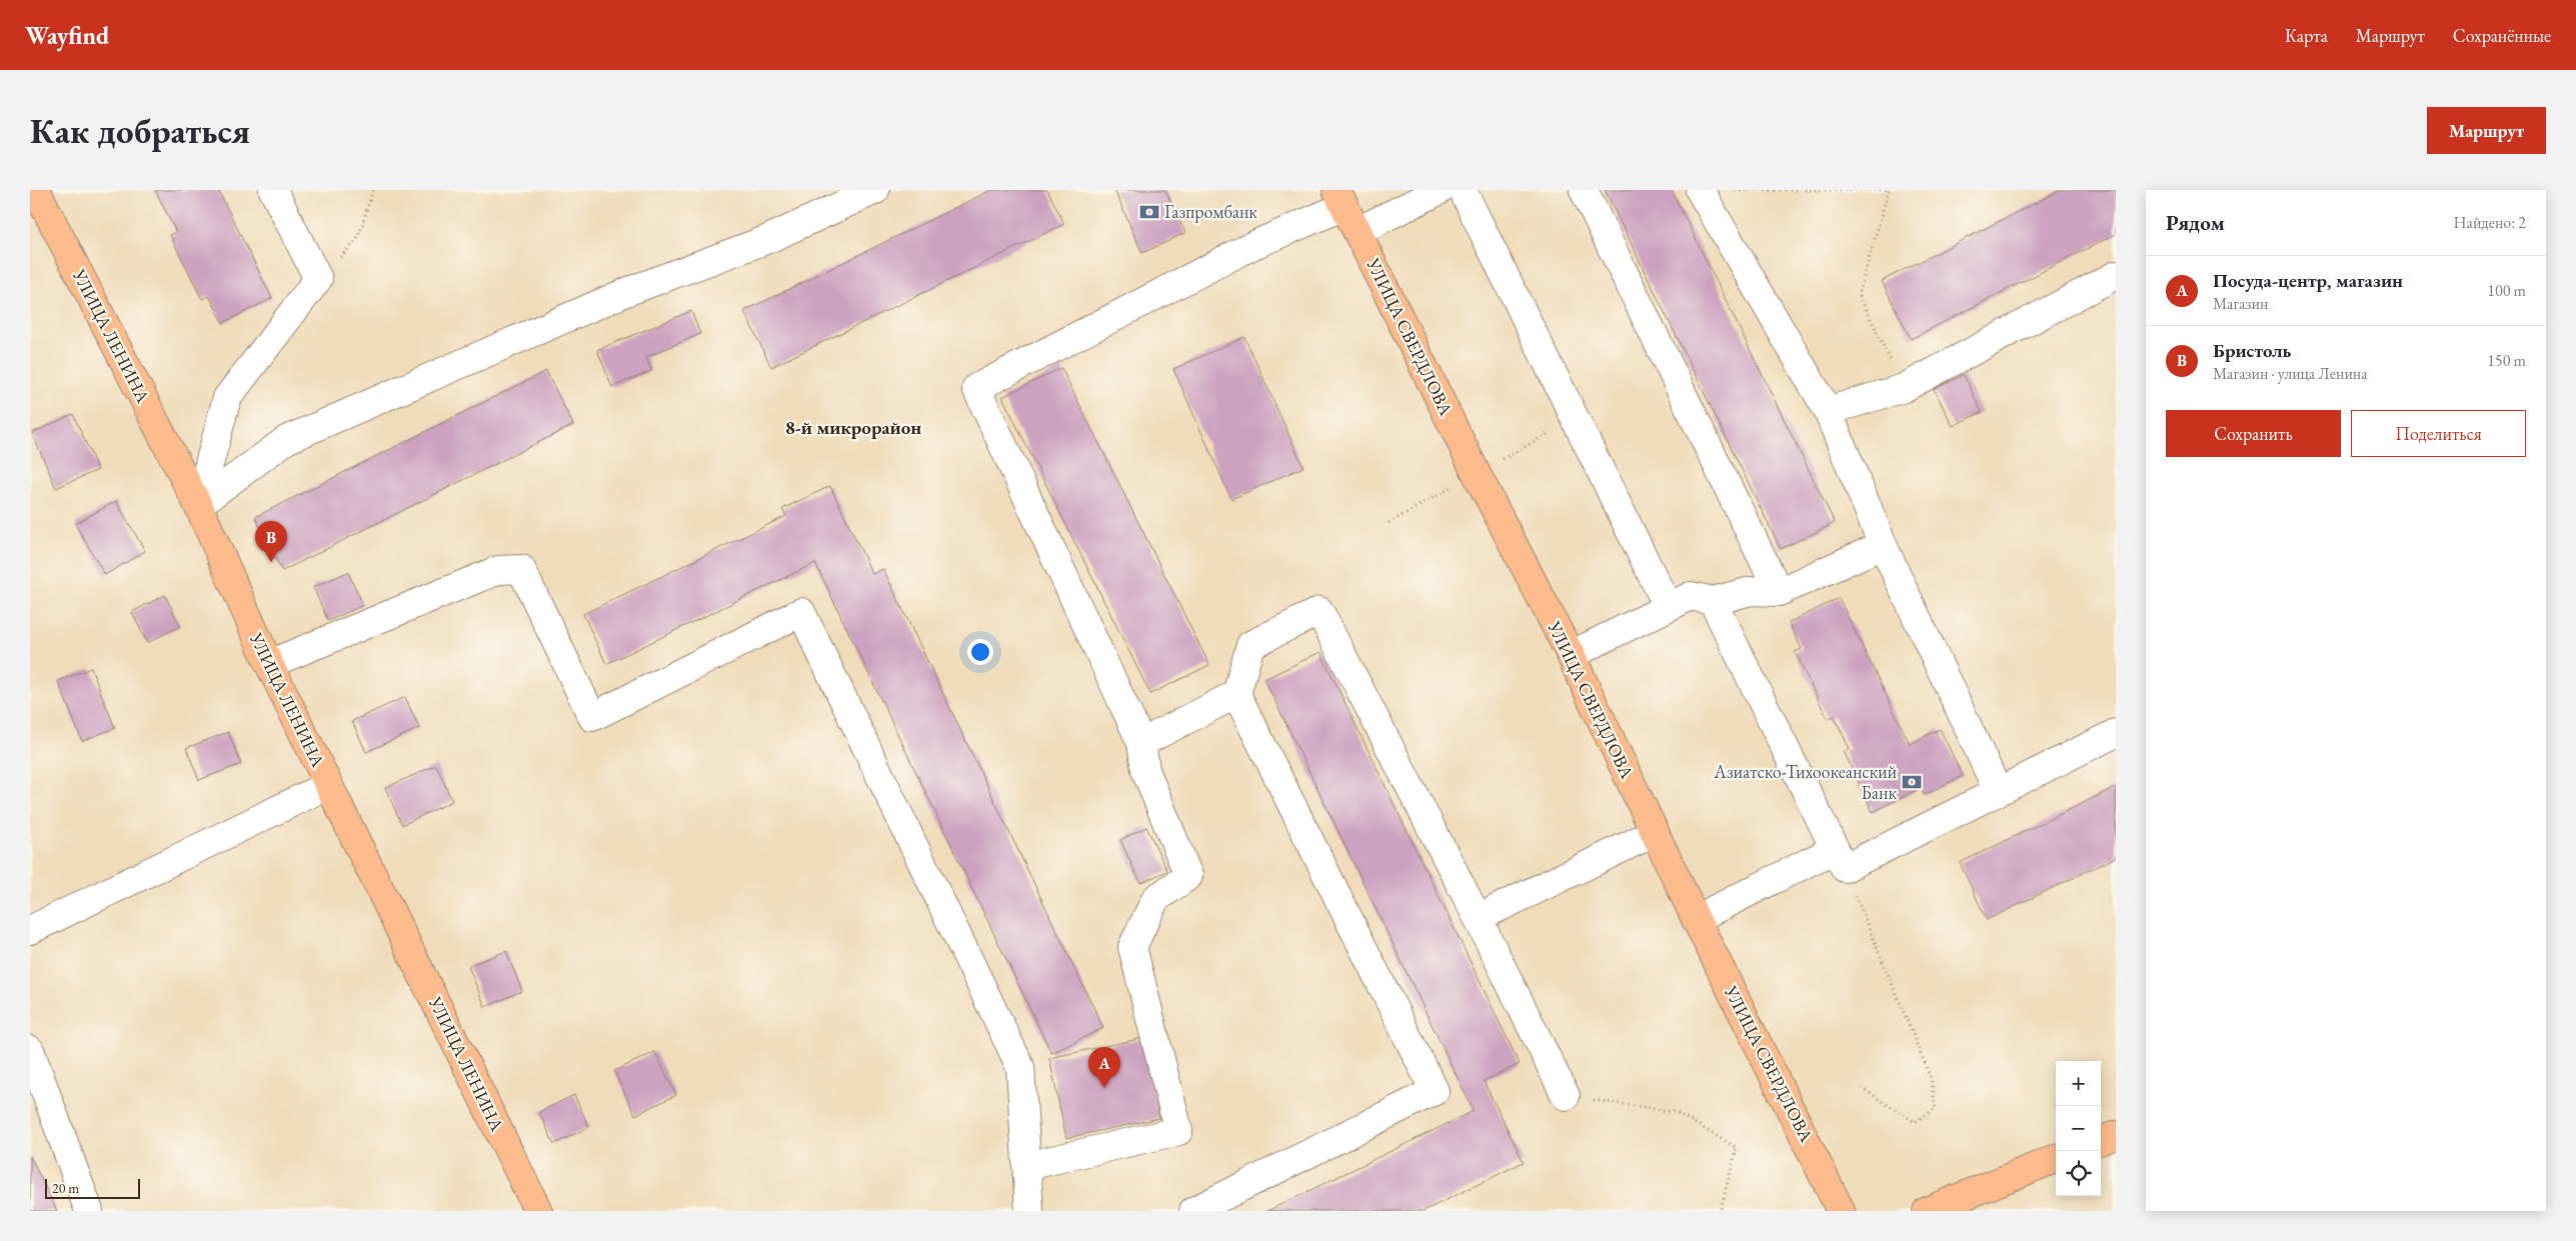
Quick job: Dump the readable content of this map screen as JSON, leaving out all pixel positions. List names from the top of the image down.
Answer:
{
  "streets": {
    "main road": ["УЛИЦА ЛЕНИНА", "УЛИЦА СВЕРДЛОВА"]
  },
  "districts": ["8-й микрорайон"],
  "places": {
    "bank": ["Газпромбанк", "Азиатско-Тихоокеанский Банк"]
  },
  "scale_bar": "20 m",
  "page": {
    "header": "Wayfind",
    "nav": ["Карта", "Маршрут", "Сохранённые"],
    "buttons": [
      "Маршрут",
      ["Сохранить", "Поделиться"]
    ],
    "title": "Как добраться",
    "heading": ["Рядом", "Найдено: 2"],
    "list": [
      {
        "mark": "A",
        "name": "Посуда-центр, магазин",
        "note": "Магазин",
        "value": "100 m"
      },
      {
        "mark": "B",
        "name": "Бристоль",
        "note": "Магазин · улица Ленина",
        "value": "150 m"
      }
    ],
    "pins": ["B", "A"],
    "map_buttons": ["+", "−"],
    "scale": "20 m"
  }
}
